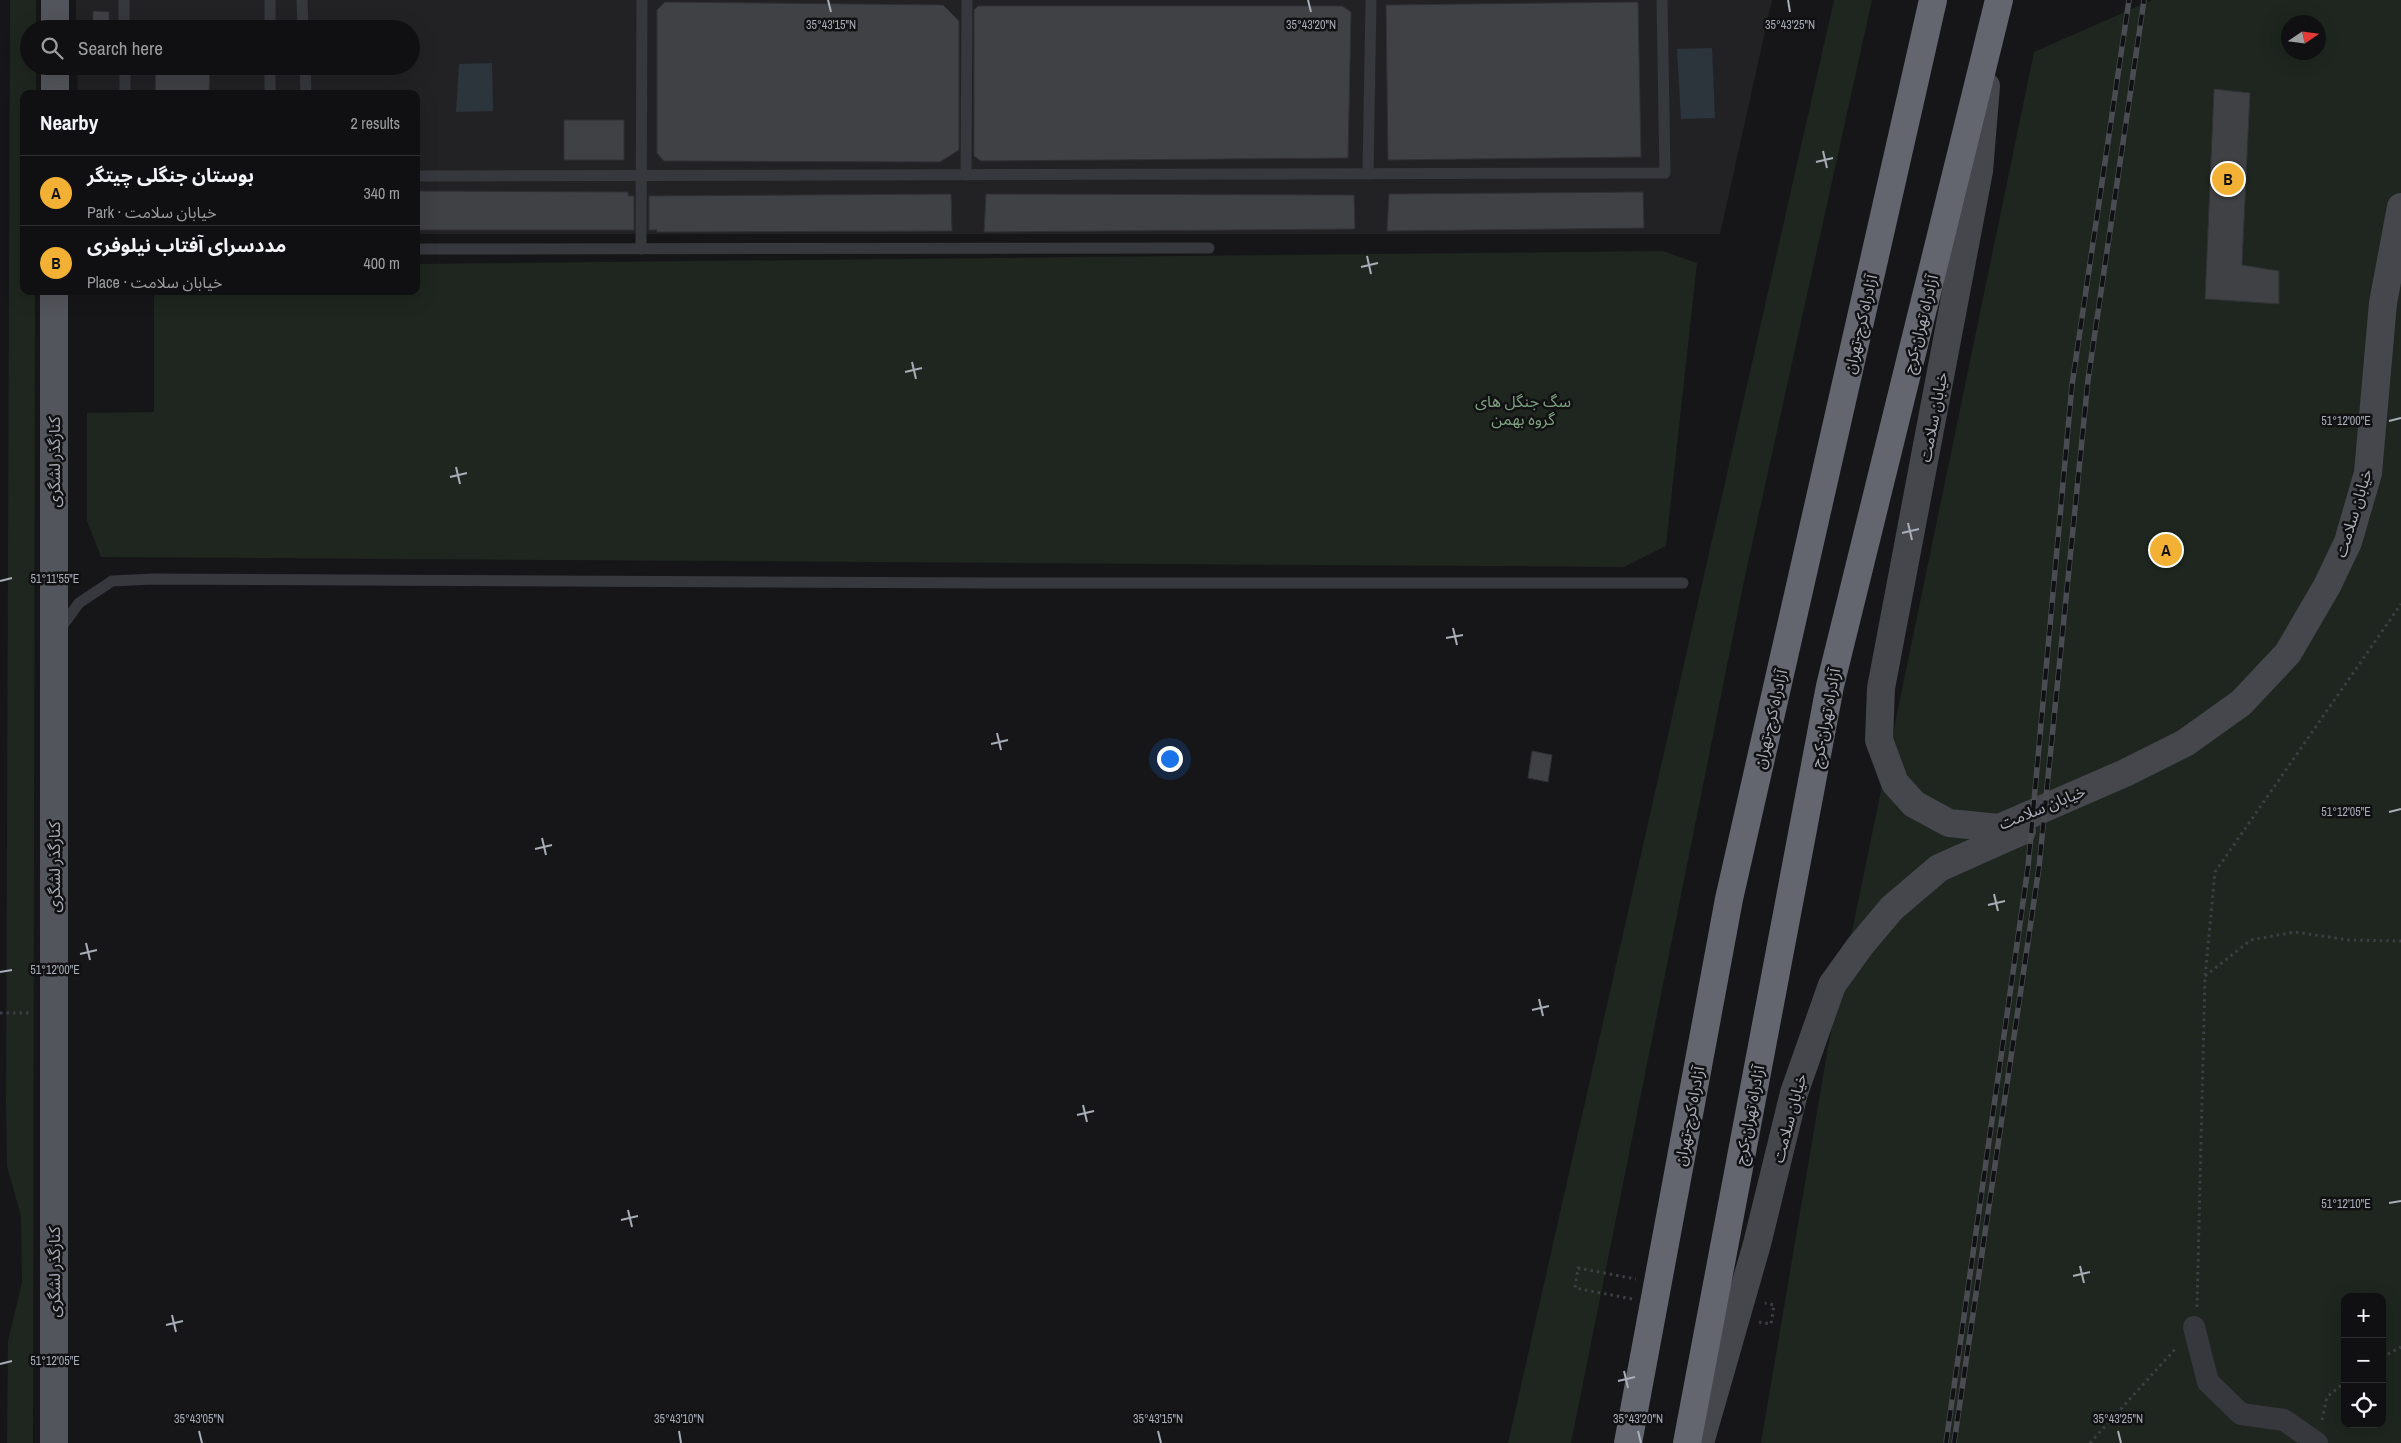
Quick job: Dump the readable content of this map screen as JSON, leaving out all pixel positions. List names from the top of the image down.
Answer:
{
  "streets": {
    "highway": ["آزادراه کرج-تهران", "آزادراه تهران-کرج"],
    "main road": ["خیابان سلامت", "کنارگذر لشگری"]
  },
  "crossings": [
    ["آزادراه تهران-کرج", "خیابان سلامت"]
  ],
  "parks": ["سگ جنگل های گروه بهمن"],
  "north": "right",
  "page": {
    "search": "Search here",
    "heading": ["Nearby", "2 results"],
    "list": [
      {
        "mark": "A",
        "name": "بوستان جنگلی چیتگر",
        "note": "Park · خیابان سلامت",
        "value": "340 m"
      },
      {
        "mark": "B",
        "name": "مددسرای آفتاب نیلوفری",
        "note": "Place · خیابان سلامت",
        "value": "400 m"
      }
    ],
    "pins": ["B", "A"],
    "map_buttons": ["+", "−"]
  },
  "coordinates": [
    "35°43'15\"N",
    "35°43'20\"N",
    "35°43'25\"N",
    "51°12'00\"E",
    "51°11'55\"E",
    "51°12'05\"E",
    "51°12'10\"E",
    "35°43'05\"N",
    "35°43'10\"N"
  ]
}
